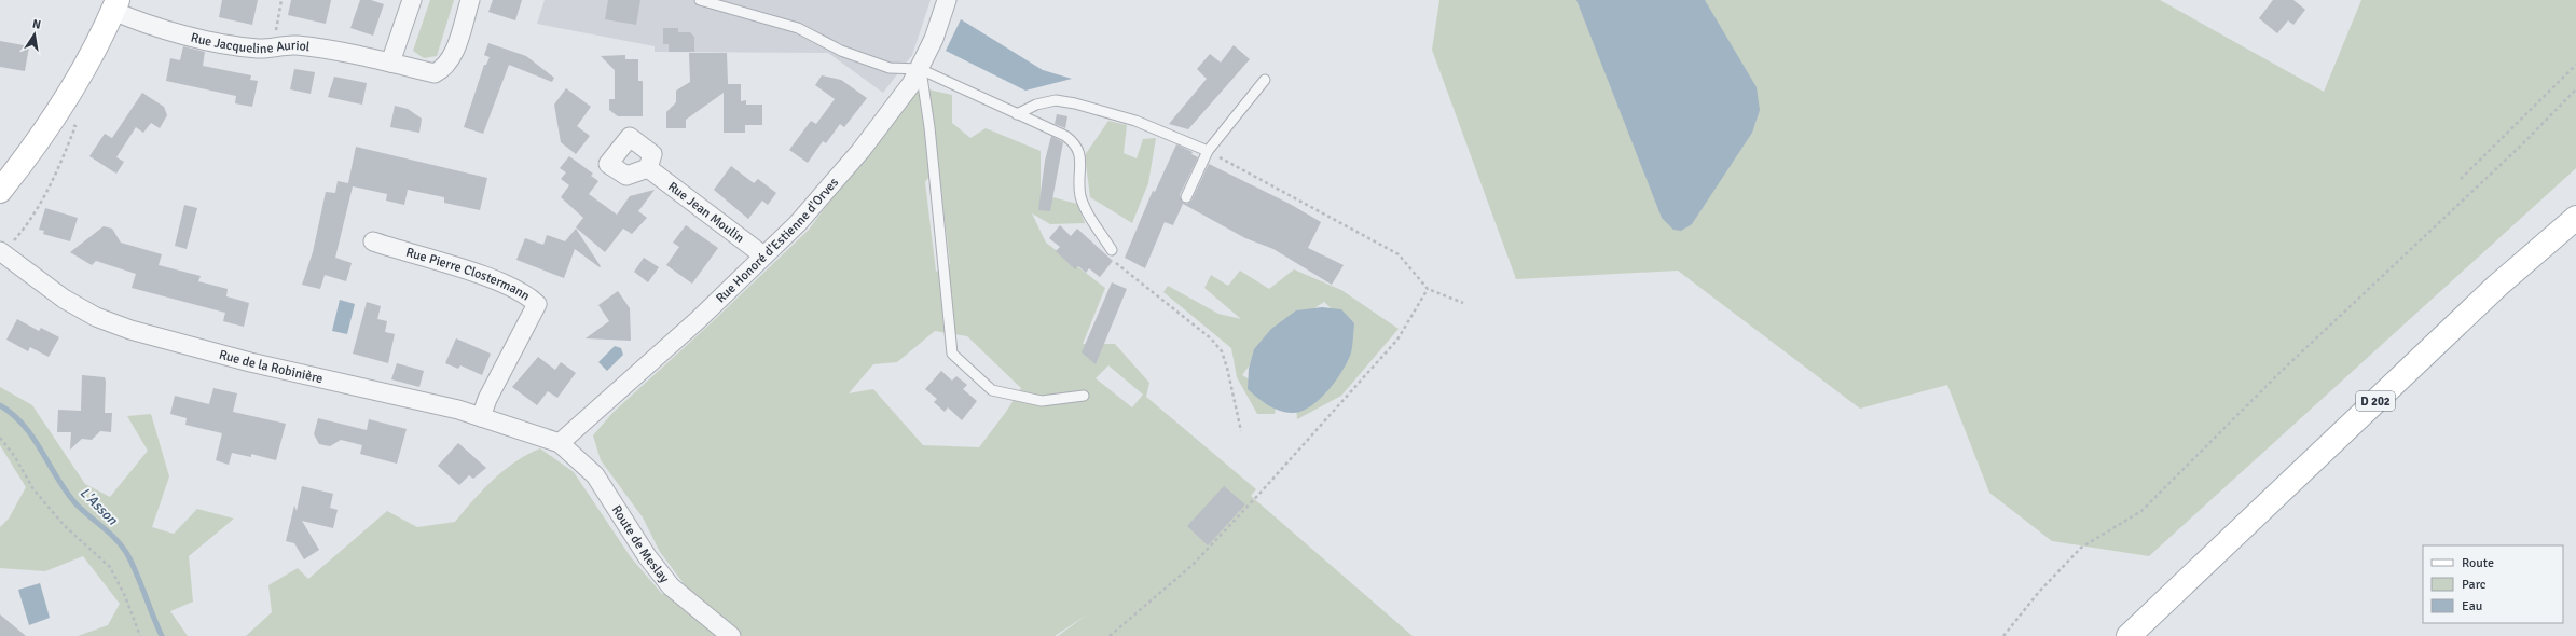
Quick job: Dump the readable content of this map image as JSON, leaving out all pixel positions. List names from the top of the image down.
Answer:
{
  "streets": {
    "main road": ["D 202"],
    "street": [
      "Rue Jacqueline Auriol",
      "Rue Jean Moulin",
      "Rue Honoré d'Estienne d'Orves",
      "Rue Pierre Clostermann",
      "Rue de la Robinière",
      "Route de Meslay"
    ]
  },
  "crossings": [
    ["Rue Jean Moulin", "Rue Honoré d'Estienne d'Orves"],
    ["Rue Honoré d'Estienne d'Orves", "Rue de la Robinière"],
    ["Rue Honoré d'Estienne d'Orves", "Route de Meslay"],
    ["Rue Pierre Clostermann", "Rue de la Robinière"],
    ["Rue de la Robinière", "Route de Meslay"]
  ],
  "water": ["L'Asson"],
  "legend": ["Route", "Parc", "Eau"],
  "north": "top"
}
